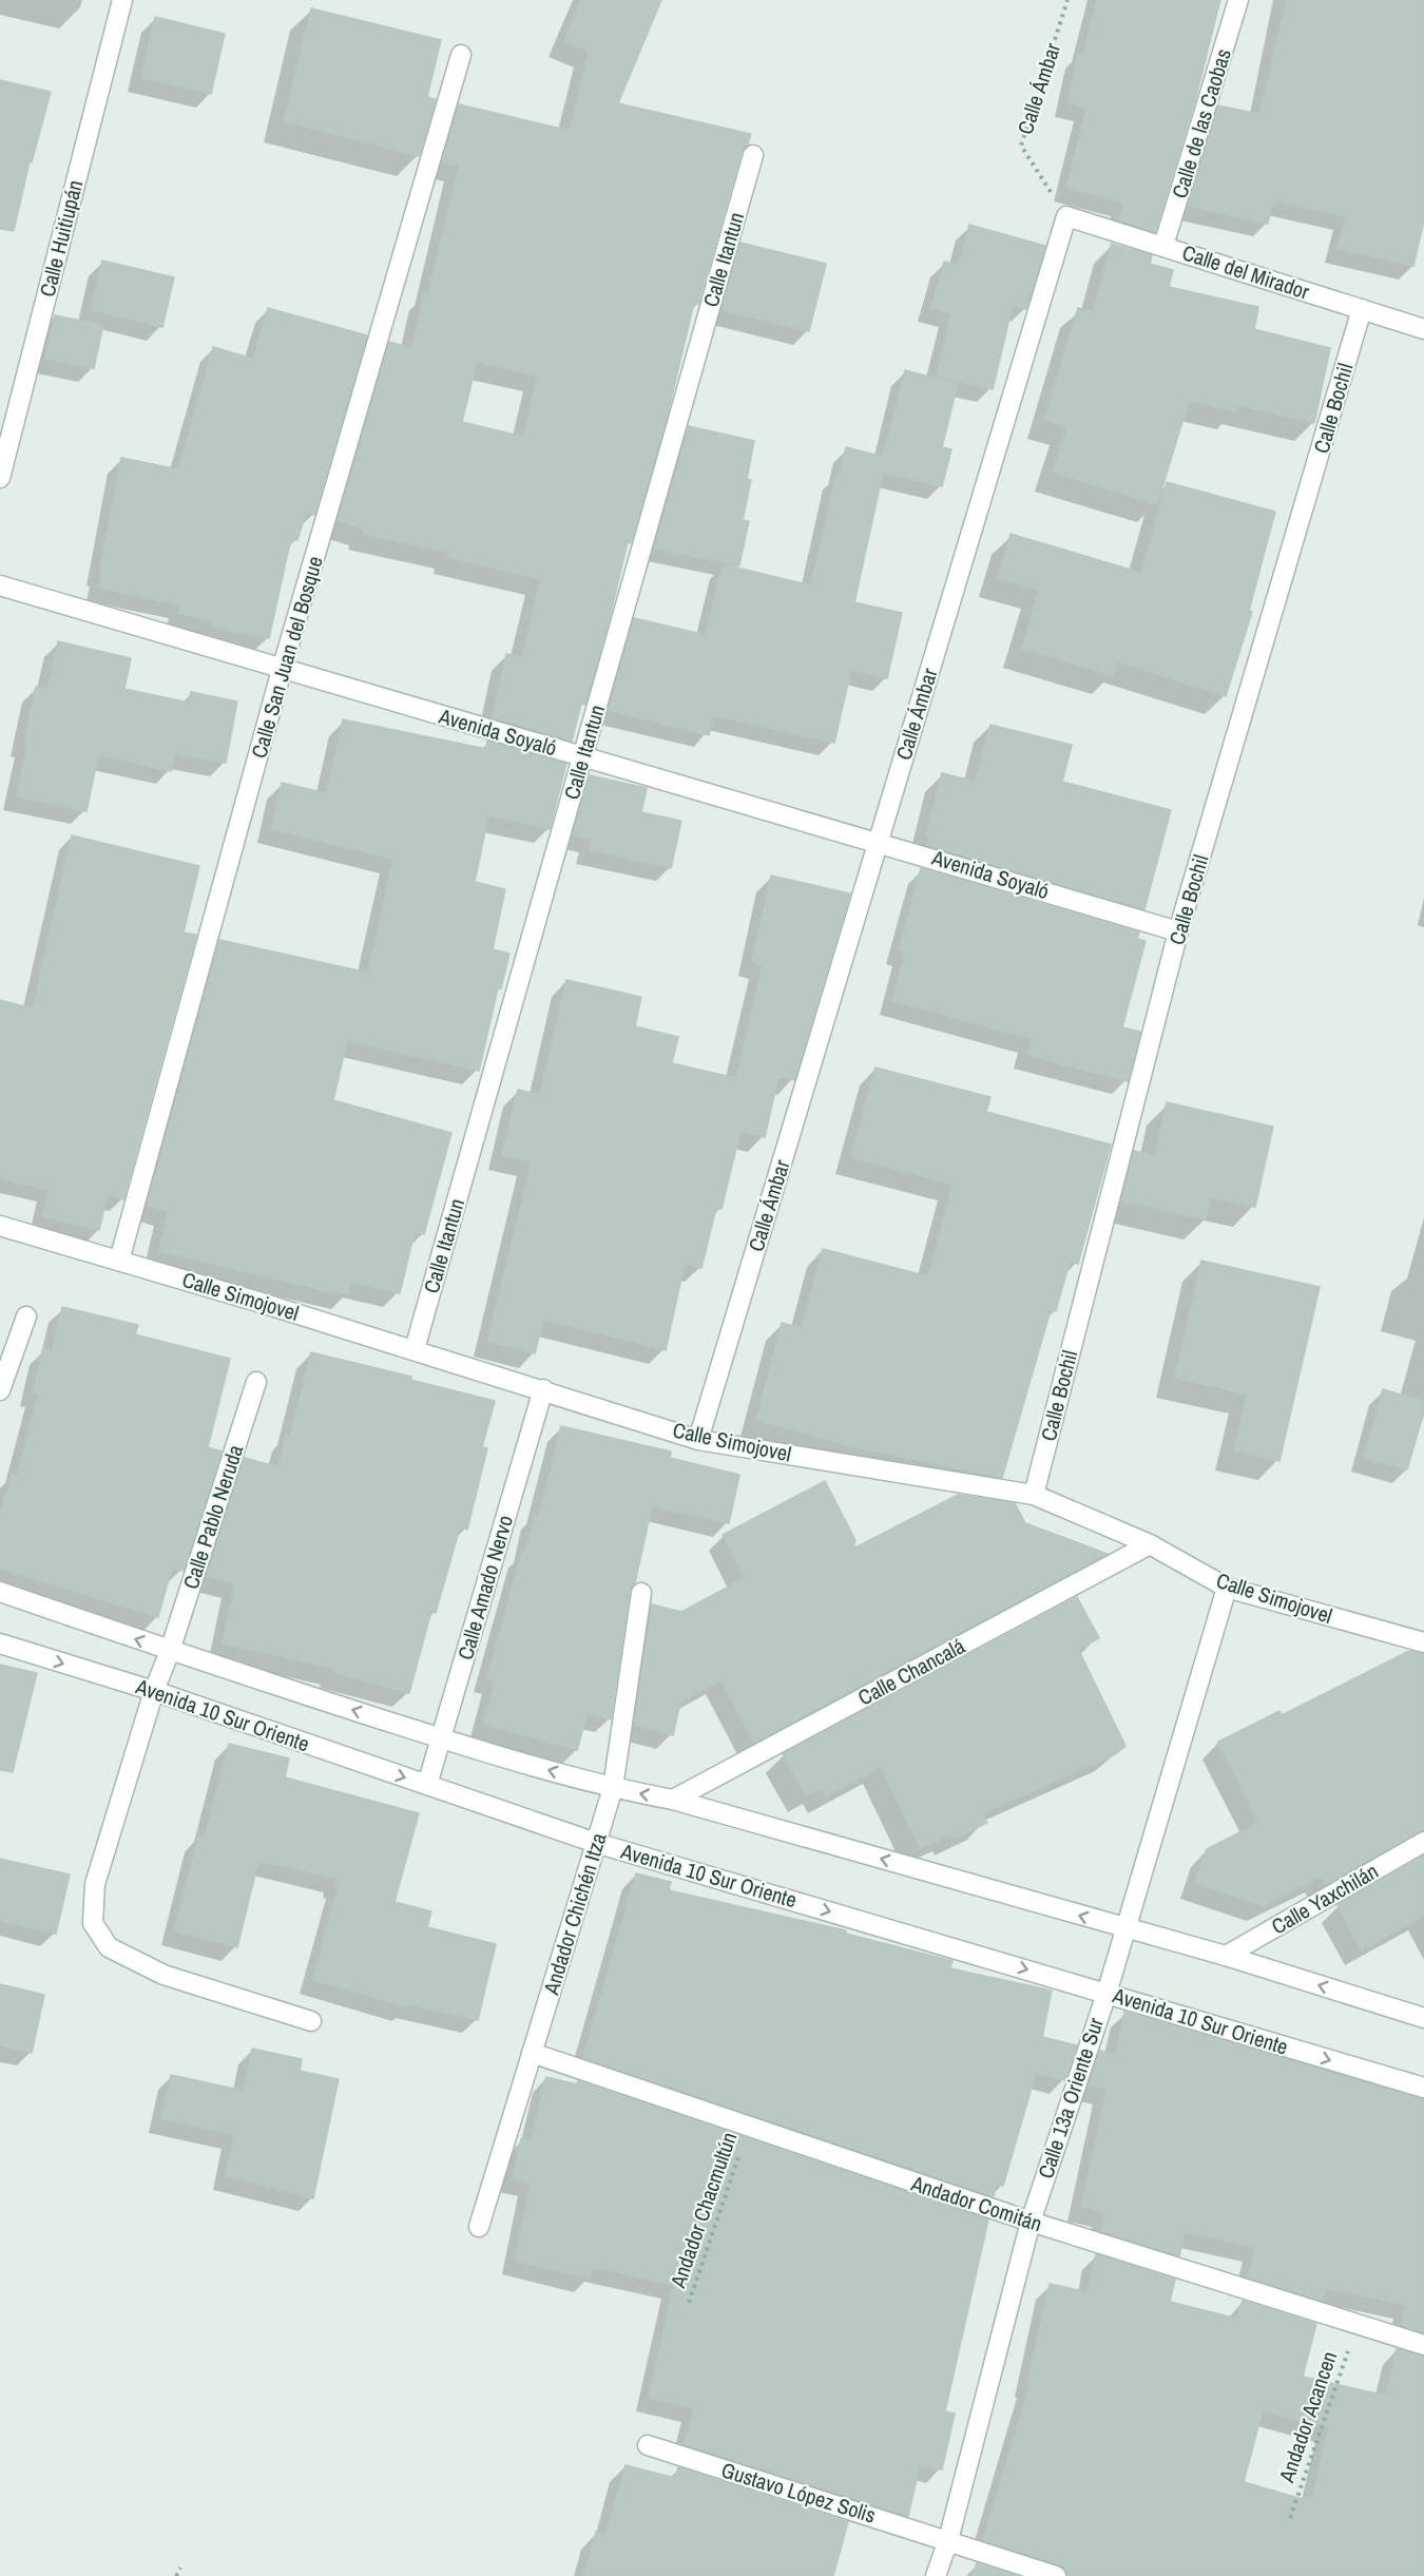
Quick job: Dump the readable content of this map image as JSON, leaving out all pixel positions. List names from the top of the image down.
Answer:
{
  "streets": {
    "street": [
      "Calle Ámbar",
      "Calle de las Caobas",
      "Calle Huitiupán",
      "Calle Itantun",
      "Calle del Mirador",
      "Calle Bochil",
      "Calle San Juan del Bosque",
      "Avenida Soyaló",
      "Calle Simojovel",
      "Calle Pablo Neruda",
      "Calle Amado Nervo",
      "Calle Chancalá",
      "Avenida 10 Sur Oriente",
      "Calle Yaxchilán",
      "Andador Chichén Itza",
      "Calle 13a Oriente Sur",
      "Andador Comitán",
      "Gustavo López Solis"
    ],
    "path": ["Andador Chacmultún", "Andador Acancen"]
  },
  "crossings": [
    ["Calle Ámbar", "Calle del Mirador"],
    ["Calle Ámbar", "Avenida Soyaló"],
    ["Calle Ámbar", "Calle Simojovel"],
    ["Calle de las Caobas", "Calle del Mirador"],
    ["Calle Itantun", "Avenida Soyaló"],
    ["Calle Itantun", "Calle Simojovel"],
    ["Calle del Mirador", "Calle Bochil"],
    ["Calle Bochil", "Avenida Soyaló"],
    ["Calle Bochil", "Calle Simojovel"],
    ["Calle San Juan del Bosque", "Avenida Soyaló"],
    ["Calle San Juan del Bosque", "Calle Simojovel"],
    ["Calle Simojovel", "Calle Amado Nervo"],
    ["Calle Simojovel", "Calle Chancalá"],
    ["Calle Simojovel", "Calle 13a Oriente Sur"],
    ["Calle Pablo Neruda", "Avenida 10 Sur Oriente"],
    ["Calle Amado Nervo", "Avenida 10 Sur Oriente"],
    ["Calle Chancalá", "Avenida 10 Sur Oriente"],
    ["Avenida 10 Sur Oriente", "Calle Yaxchilán"],
    ["Avenida 10 Sur Oriente", "Andador Chichén Itza"],
    ["Avenida 10 Sur Oriente", "Calle 13a Oriente Sur"],
    ["Andador Chichén Itza", "Andador Comitán"],
    ["Calle 13a Oriente Sur", "Andador Comitán"],
    ["Calle 13a Oriente Sur", "Gustavo López Solis"],
    ["Andador Comitán", "Andador Chacmultún"],
    ["Andador Comitán", "Andador Acancen"]
  ]
}
